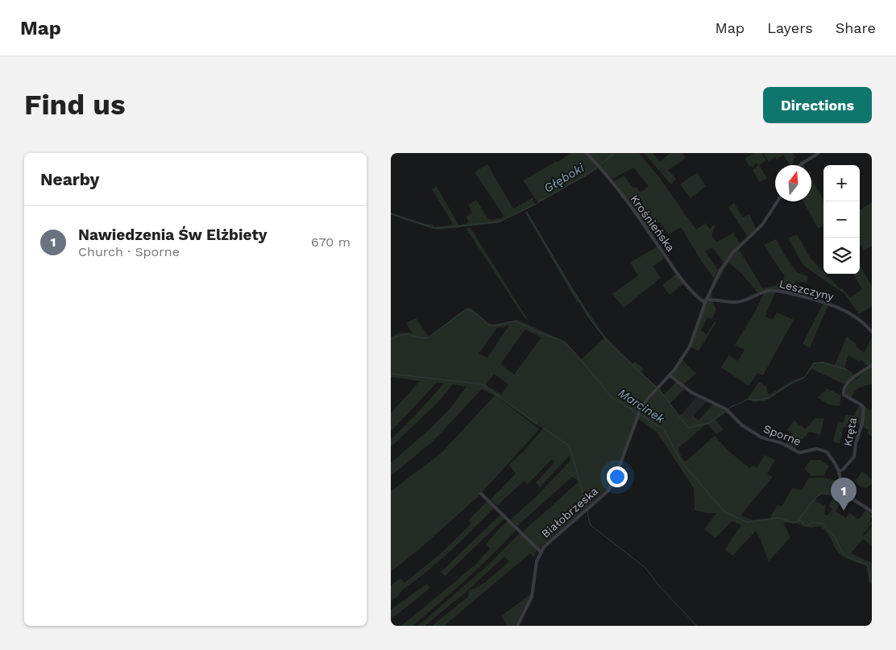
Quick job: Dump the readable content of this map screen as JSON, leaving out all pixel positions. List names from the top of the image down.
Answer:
{
  "streets": {
    "street": [
      "Krośnieńska",
      "Leszczyny",
      "Kręta",
      "Sporne",
      "Białobrzeska"
    ]
  },
  "crossings": [
    ["Krośnieńska", "Leszczyny"],
    ["Krośnieńska", "Białobrzeska"],
    ["Leszczyny", "Białobrzeska"],
    ["Kręta", "Sporne"],
    ["Sporne", "Białobrzeska"]
  ],
  "water": ["Głęboki", "Marcinek"],
  "north": "top",
  "page": {
    "header": "Map",
    "nav": ["Map", "Layers", "Share"],
    "buttons": "Directions",
    "title": "Find us",
    "heading": "Nearby",
    "map_buttons": ["+", "−"],
    "list": [
      {
        "mark": "1",
        "name": "Nawiedzenia Św Elżbiety",
        "note": "Church · Sporne",
        "value": "670 m"
      }
    ],
    "pins": "1"
  }
}
